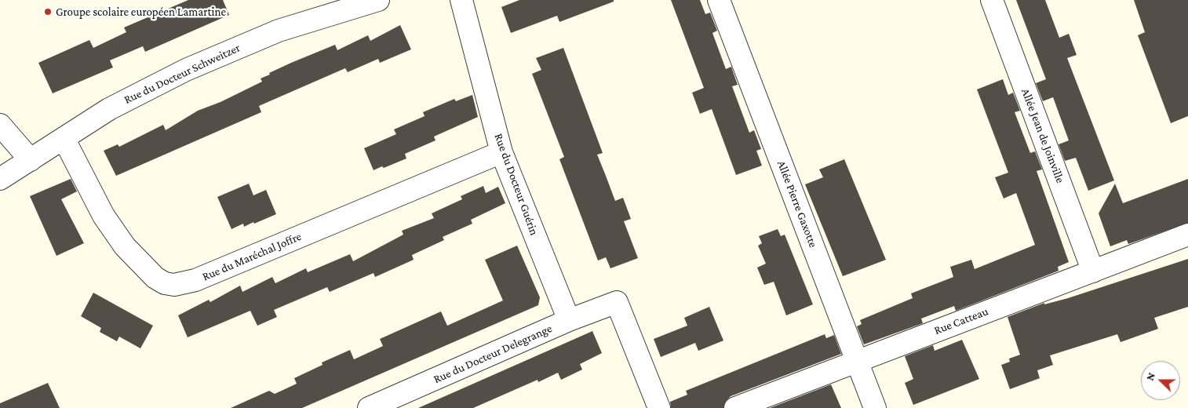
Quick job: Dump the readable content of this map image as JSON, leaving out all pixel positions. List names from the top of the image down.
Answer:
{
  "streets": {
    "street": [
      "Rue du Docteur Schweitzer",
      "Allée Jean de Joinville",
      "Rue du Docteur Guérin",
      "Allée Pierre Gaxotte",
      "Rue du Maréchal Joffre",
      "Rue Catteau",
      "Rue du Docteur Delegrange"
    ]
  },
  "crossings": [
    ["Rue du Docteur Schweitzer", "Rue du Maréchal Joffre"],
    ["Allée Jean de Joinville", "Rue Catteau"],
    ["Rue du Docteur Guérin", "Rue du Maréchal Joffre"],
    ["Rue du Docteur Guérin", "Rue du Docteur Delegrange"],
    ["Allée Pierre Gaxotte", "Rue Catteau"]
  ],
  "places": ["Groupe scolaire européen Lamartine"],
  "north": "left"
}
